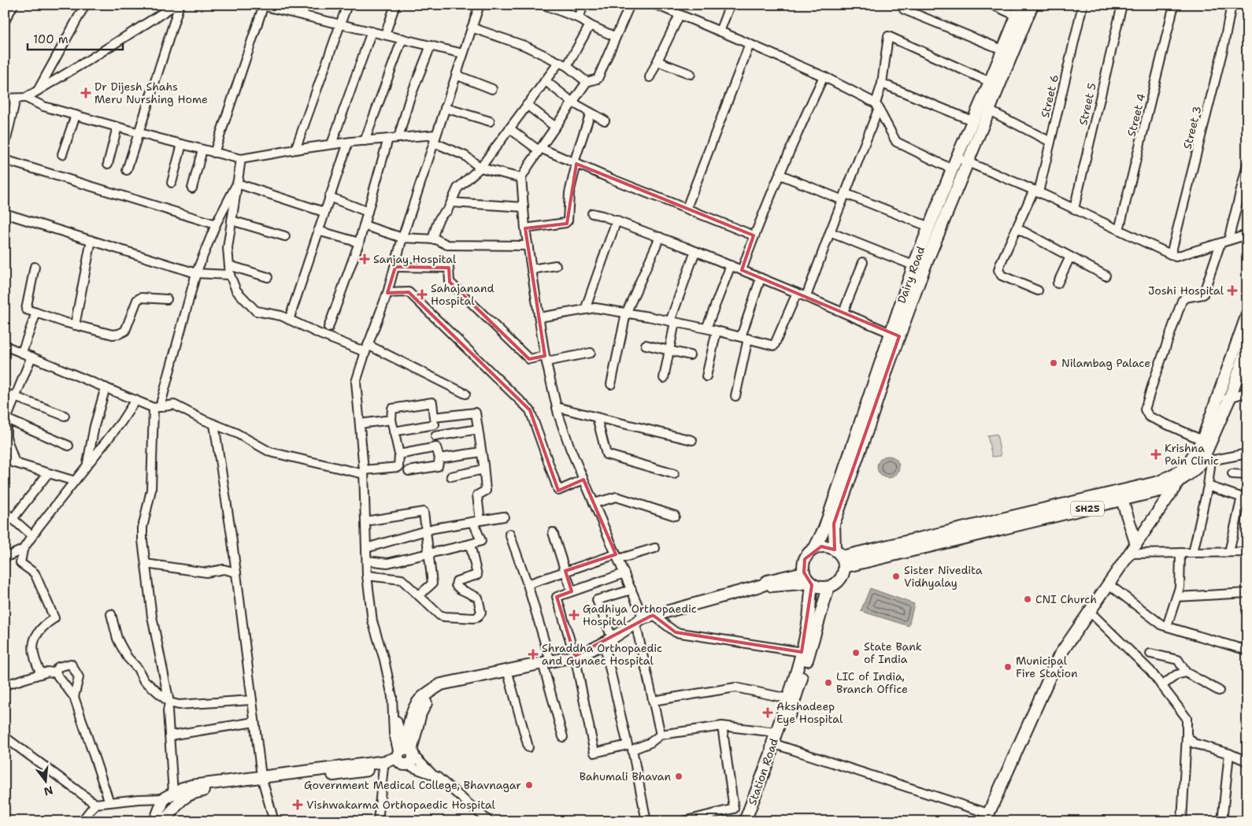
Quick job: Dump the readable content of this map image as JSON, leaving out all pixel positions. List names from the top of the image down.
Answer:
{
  "streets": {
    "main road": ["Dairy Road", "SH25", "Station Road"],
    "street": [
      "Street 6",
      "Street 5",
      "Street 4",
      "Street 3"
    ]
  },
  "crossings": [
    ["Dairy Road", "SH25"],
    ["Dairy Road", "Station Road"],
    ["SH25", "Station Road"]
  ],
  "places": {
    "health": [
      "Dr Dijesh Shahs Meru Nurshing Home",
      "Sanjay Hospital",
      "Joshi Hospital",
      "Sahajanand Hospital",
      "Krishna Pain Clinic",
      "Gadhiya Orthopaedic Hospital",
      "Shraddha Orthopaedic and Gynaec Hospital",
      "Akshadeep Eye Hospital",
      "Vishwakarma Orthopaedic Hospital"
    ],
    "other": [
      "Nilambag Palace",
      "Sister Nivedita Vidhyalay",
      "CNI Church",
      "State Bank of India",
      "Municipal Fire Station",
      "LIC of India, Branch Office",
      "Bahumali Bhavan",
      "Government Medical College, Bhavnagar"
    ]
  },
  "scale_bar": "100 m",
  "north": "bottom"
}
